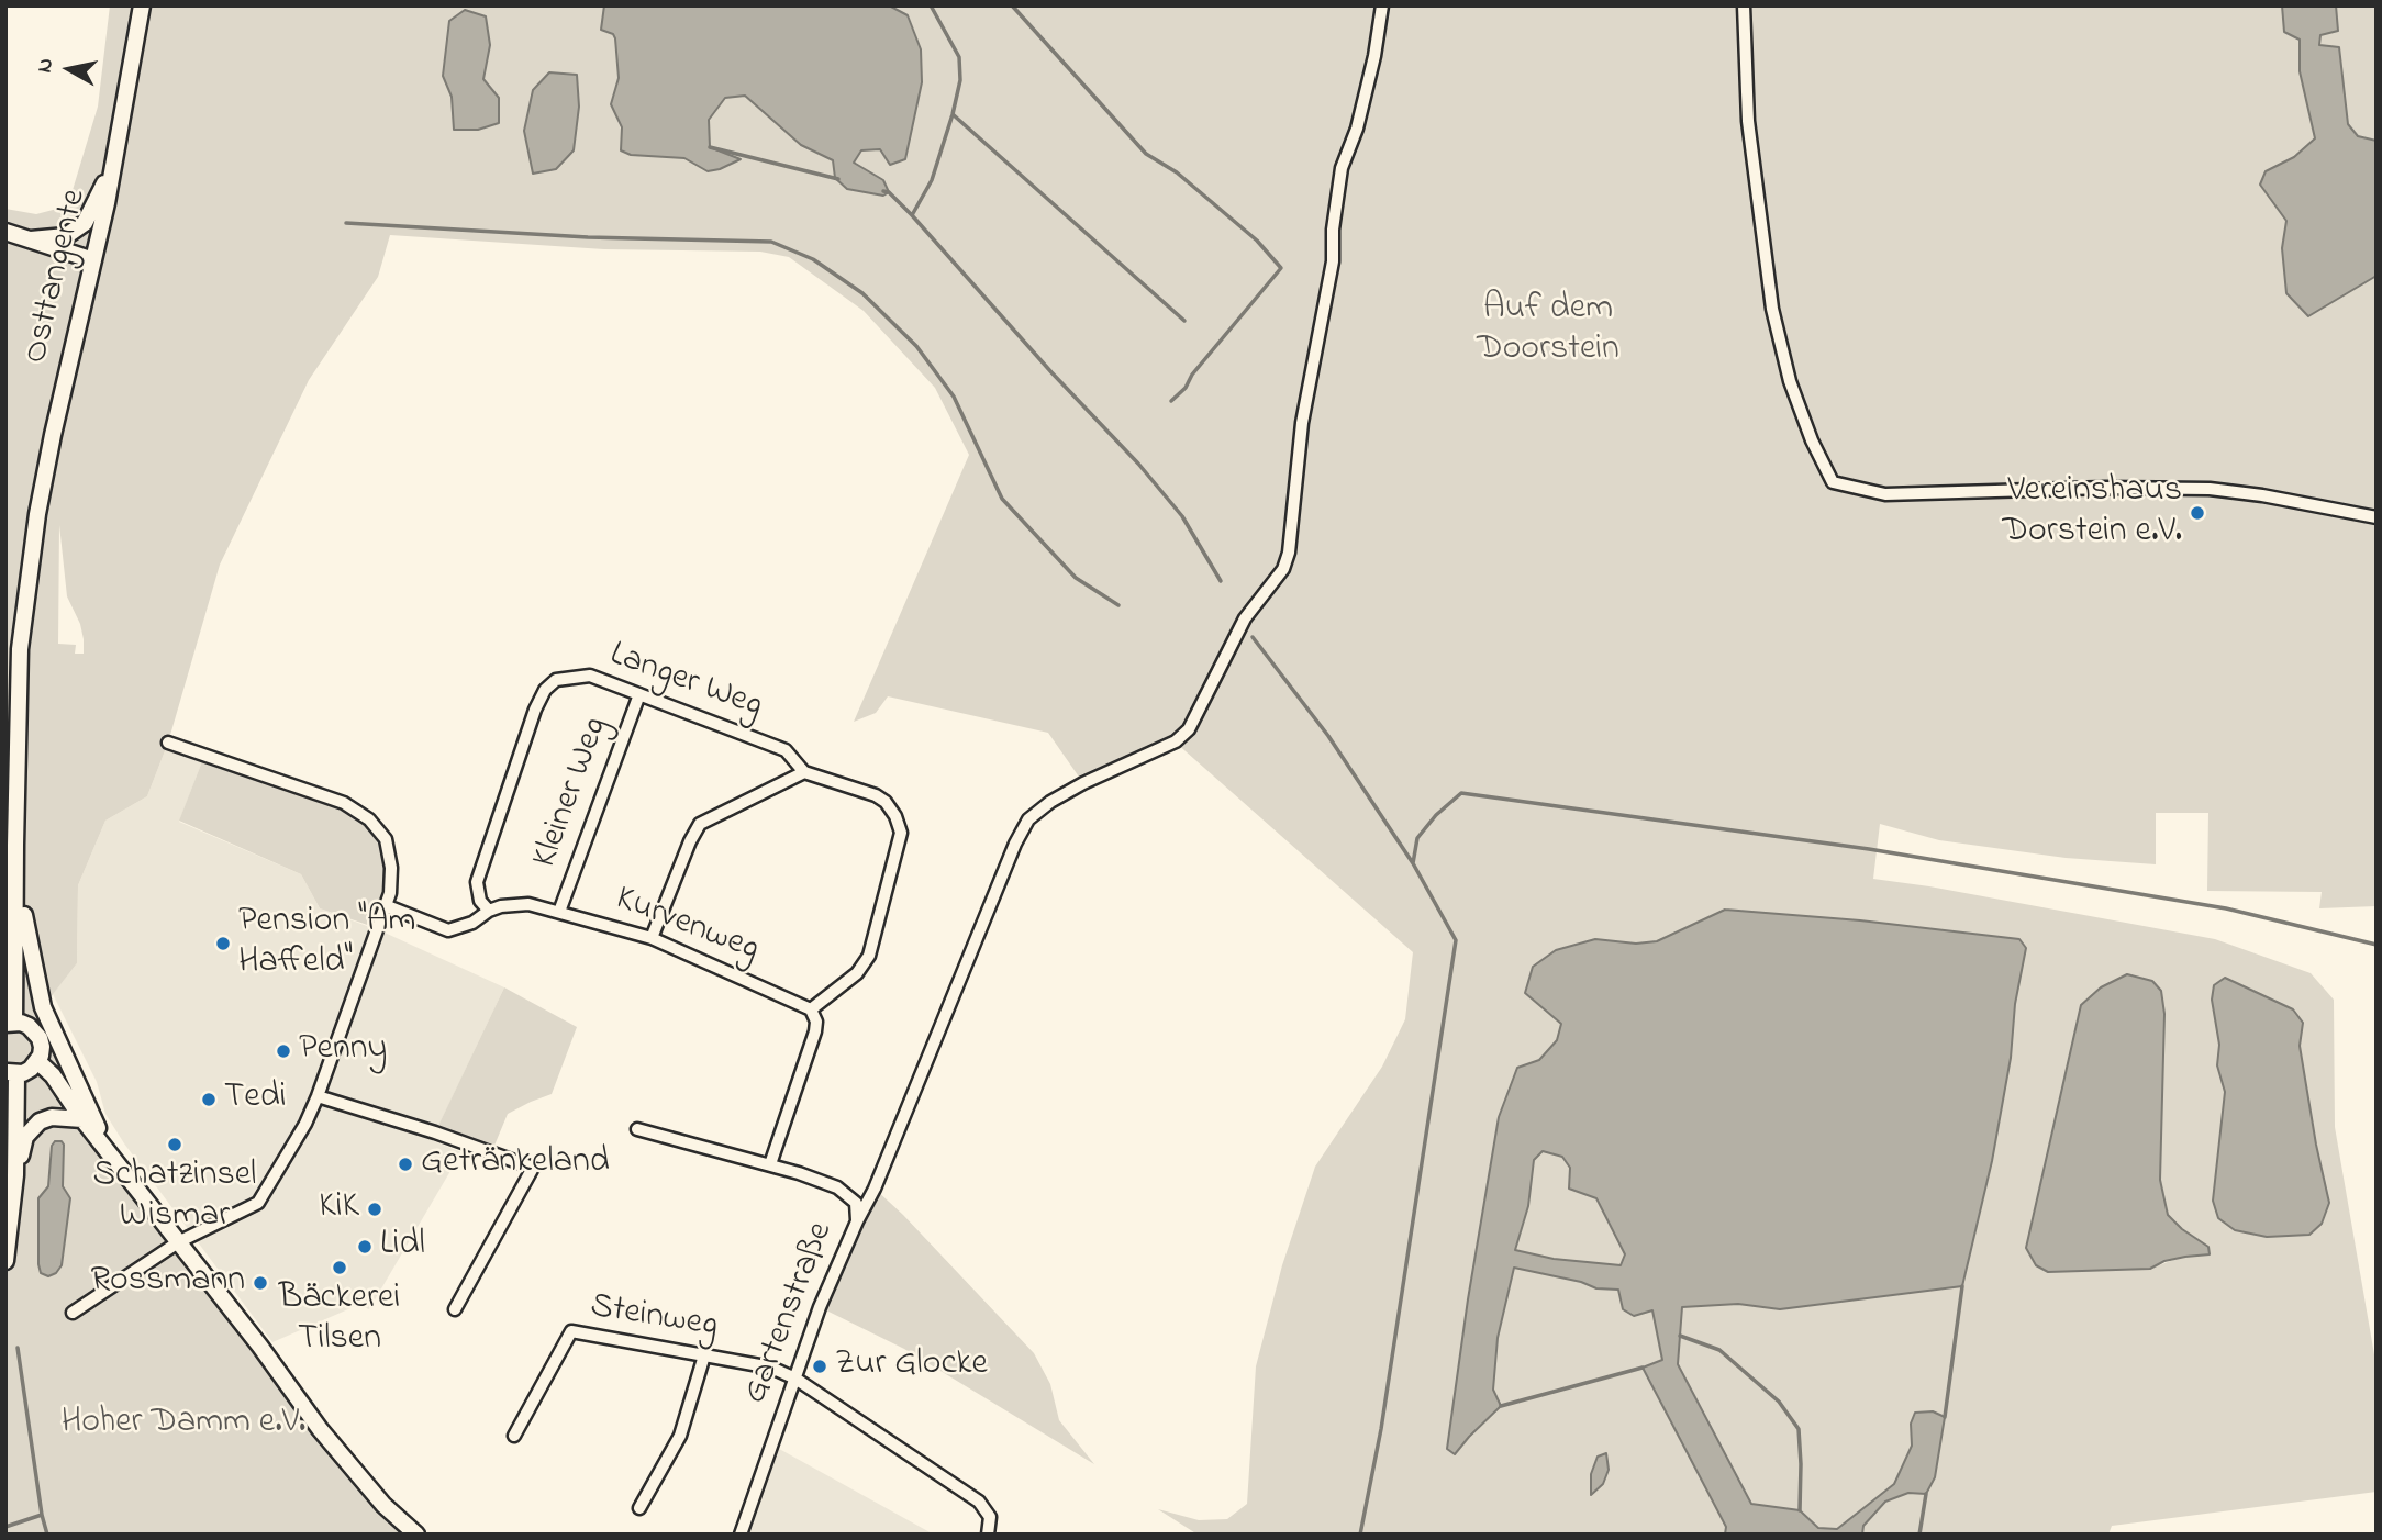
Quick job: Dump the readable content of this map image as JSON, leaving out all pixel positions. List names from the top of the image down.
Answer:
{
  "streets": {
    "main road": ["Osttangente"],
    "street": [
      "Langer Weg",
      "Kleiner Weg",
      "Kurvenweg",
      "Gartenstraße",
      "Steinweg"
    ]
  },
  "crossings": [
    ["Langer Weg", "Kleiner Weg"],
    ["Langer Weg", "Kurvenweg"],
    ["Kleiner Weg", "Kurvenweg"],
    ["Gartenstraße", "Steinweg"]
  ],
  "parks": ["Auf dem Doorstein", "Hoher Damm e.V."],
  "places": [
    "Vereinshaus Dorstein e.V.",
    "Pension \"Am Haffeld\"",
    "Penny",
    "Tedi",
    "Schatzinsel Wismar",
    "Getränkeland",
    "KiK",
    "Lidl",
    "Bäckerei Tilsen",
    "Rossmann",
    "Zur Glocke"
  ],
  "north": "left"
}
